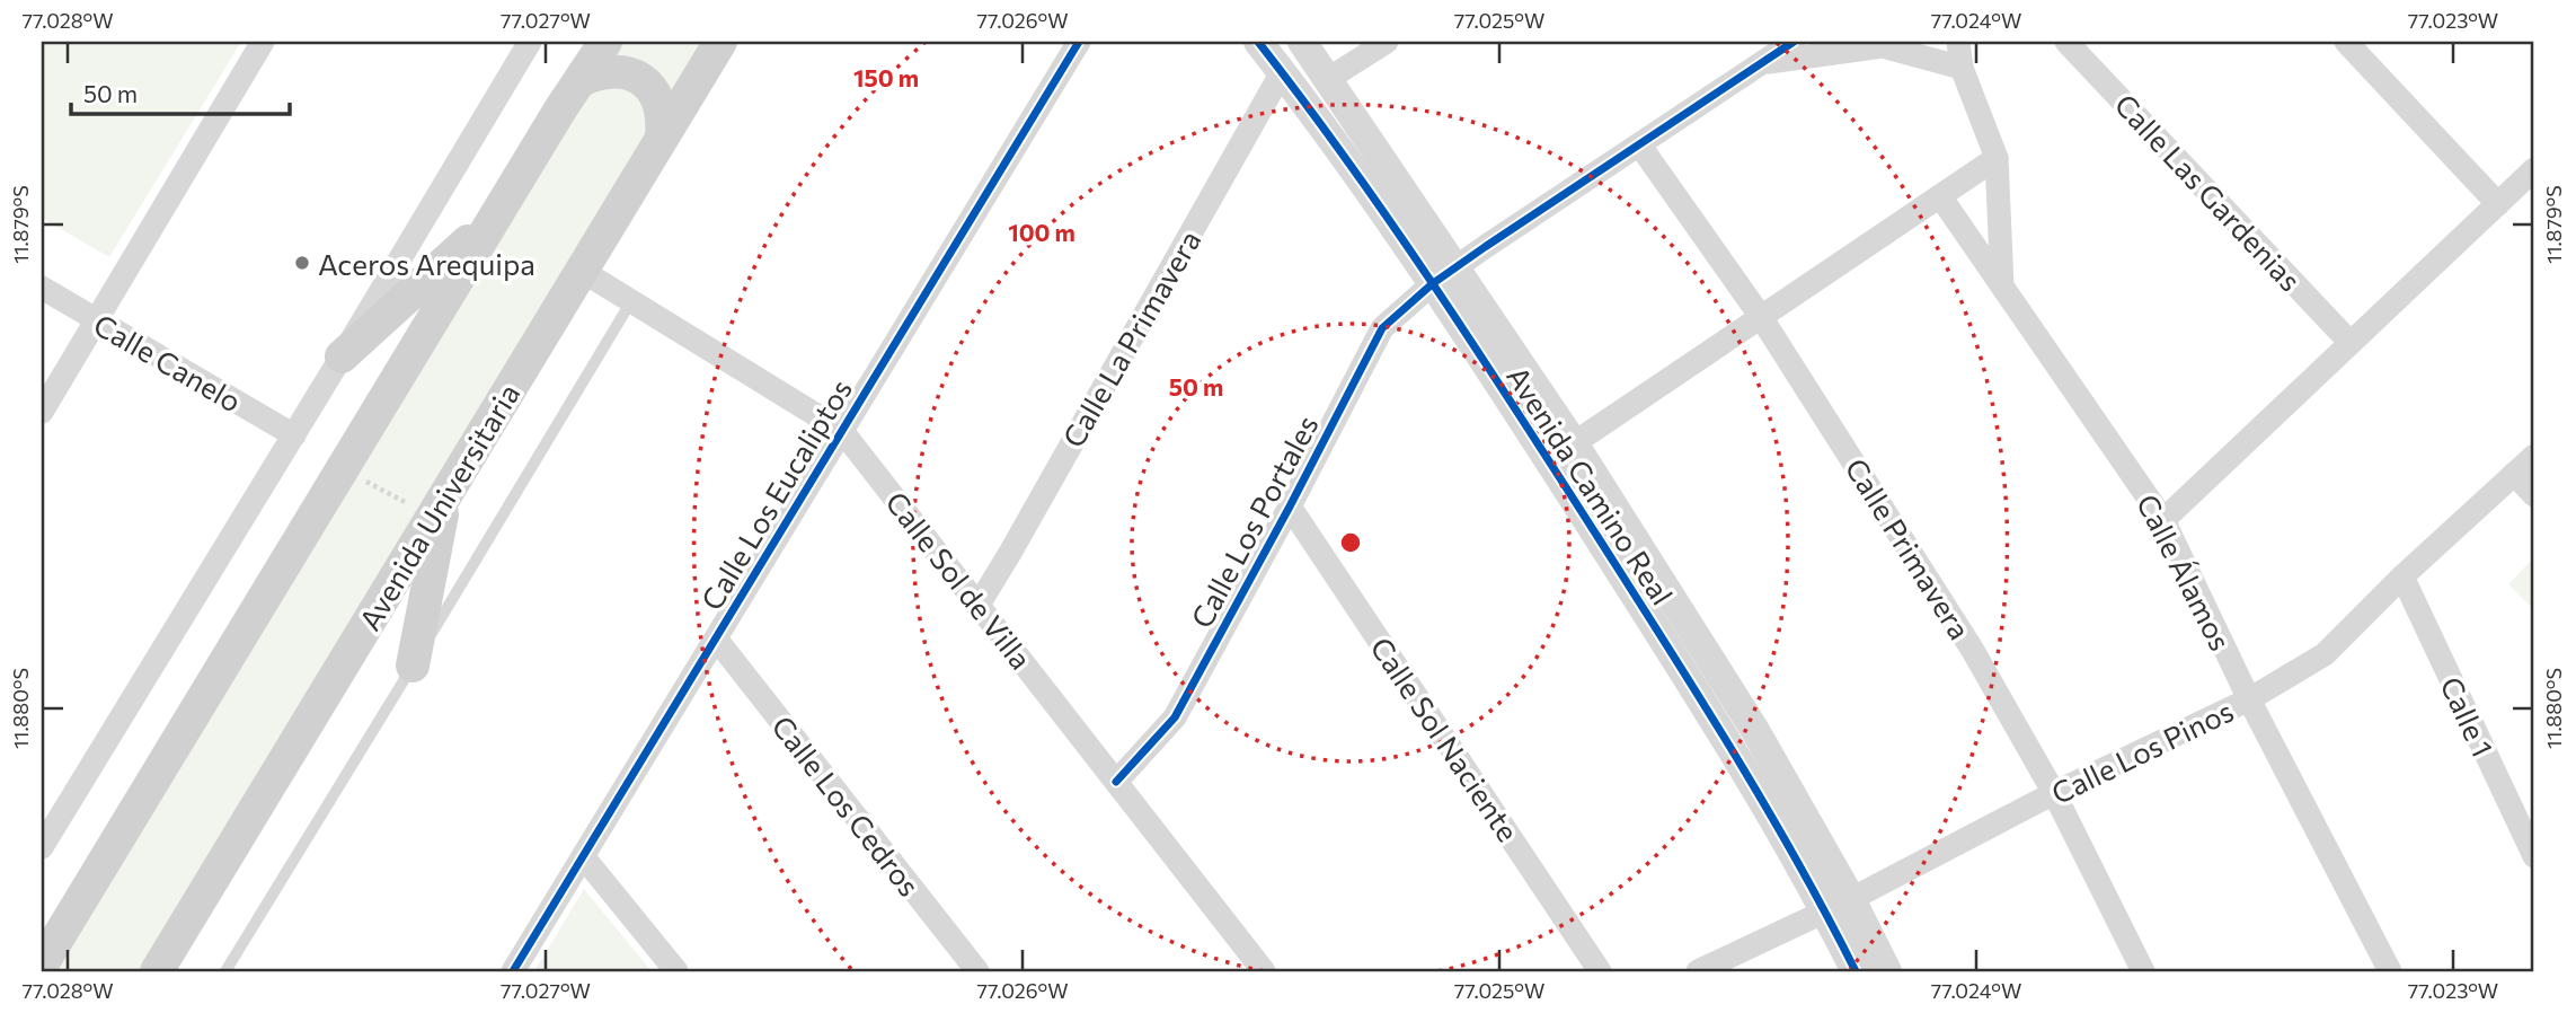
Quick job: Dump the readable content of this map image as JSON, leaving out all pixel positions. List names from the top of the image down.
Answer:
{
  "streets": {
    "main road": ["Avenida Universitaria"],
    "street": [
      "Calle Las Gardenias",
      "Calle La Primavera",
      "Calle Canelo",
      "Avenida Camino Real",
      "Calle Los Eucaliptos",
      "Calle Los Portales",
      "Calle Primavera",
      "Calle Álamos",
      "Calle Sol de Villa",
      "Calle 1",
      "Calle Sol Naciente",
      "Calle Los Pinos",
      "Calle Los Cedros"
    ]
  },
  "crossings": [
    ["Calle La Primavera", "Avenida Camino Real"],
    ["Calle La Primavera", "Calle Sol de Villa"],
    ["Avenida Camino Real", "Calle Los Portales"],
    ["Avenida Camino Real", "Calle Los Pinos"],
    ["Calle Los Eucaliptos", "Calle Sol de Villa"],
    ["Calle Los Eucaliptos", "Calle Los Cedros"],
    ["Avenida Universitaria", "Calle Sol de Villa"],
    ["Calle Los Portales", "Calle Primavera"],
    ["Calle Los Portales", "Calle Sol de Villa"],
    ["Calle Los Portales", "Calle Sol Naciente"],
    ["Calle Primavera", "Calle Los Pinos"],
    ["Calle Álamos", "Calle Los Pinos"],
    ["Calle 1", "Calle Los Pinos"]
  ],
  "places": ["Aceros Arequipa"],
  "scale_bar": "50 m",
  "coordinates": [
    "77.028°W",
    "77.027°W",
    "77.026°W",
    "77.025°W",
    "77.024°W",
    "77.023°W",
    "11.879°S",
    "11.880°S"
  ],
  "rings": ["150 m", "100 m", "50 m"]
}
